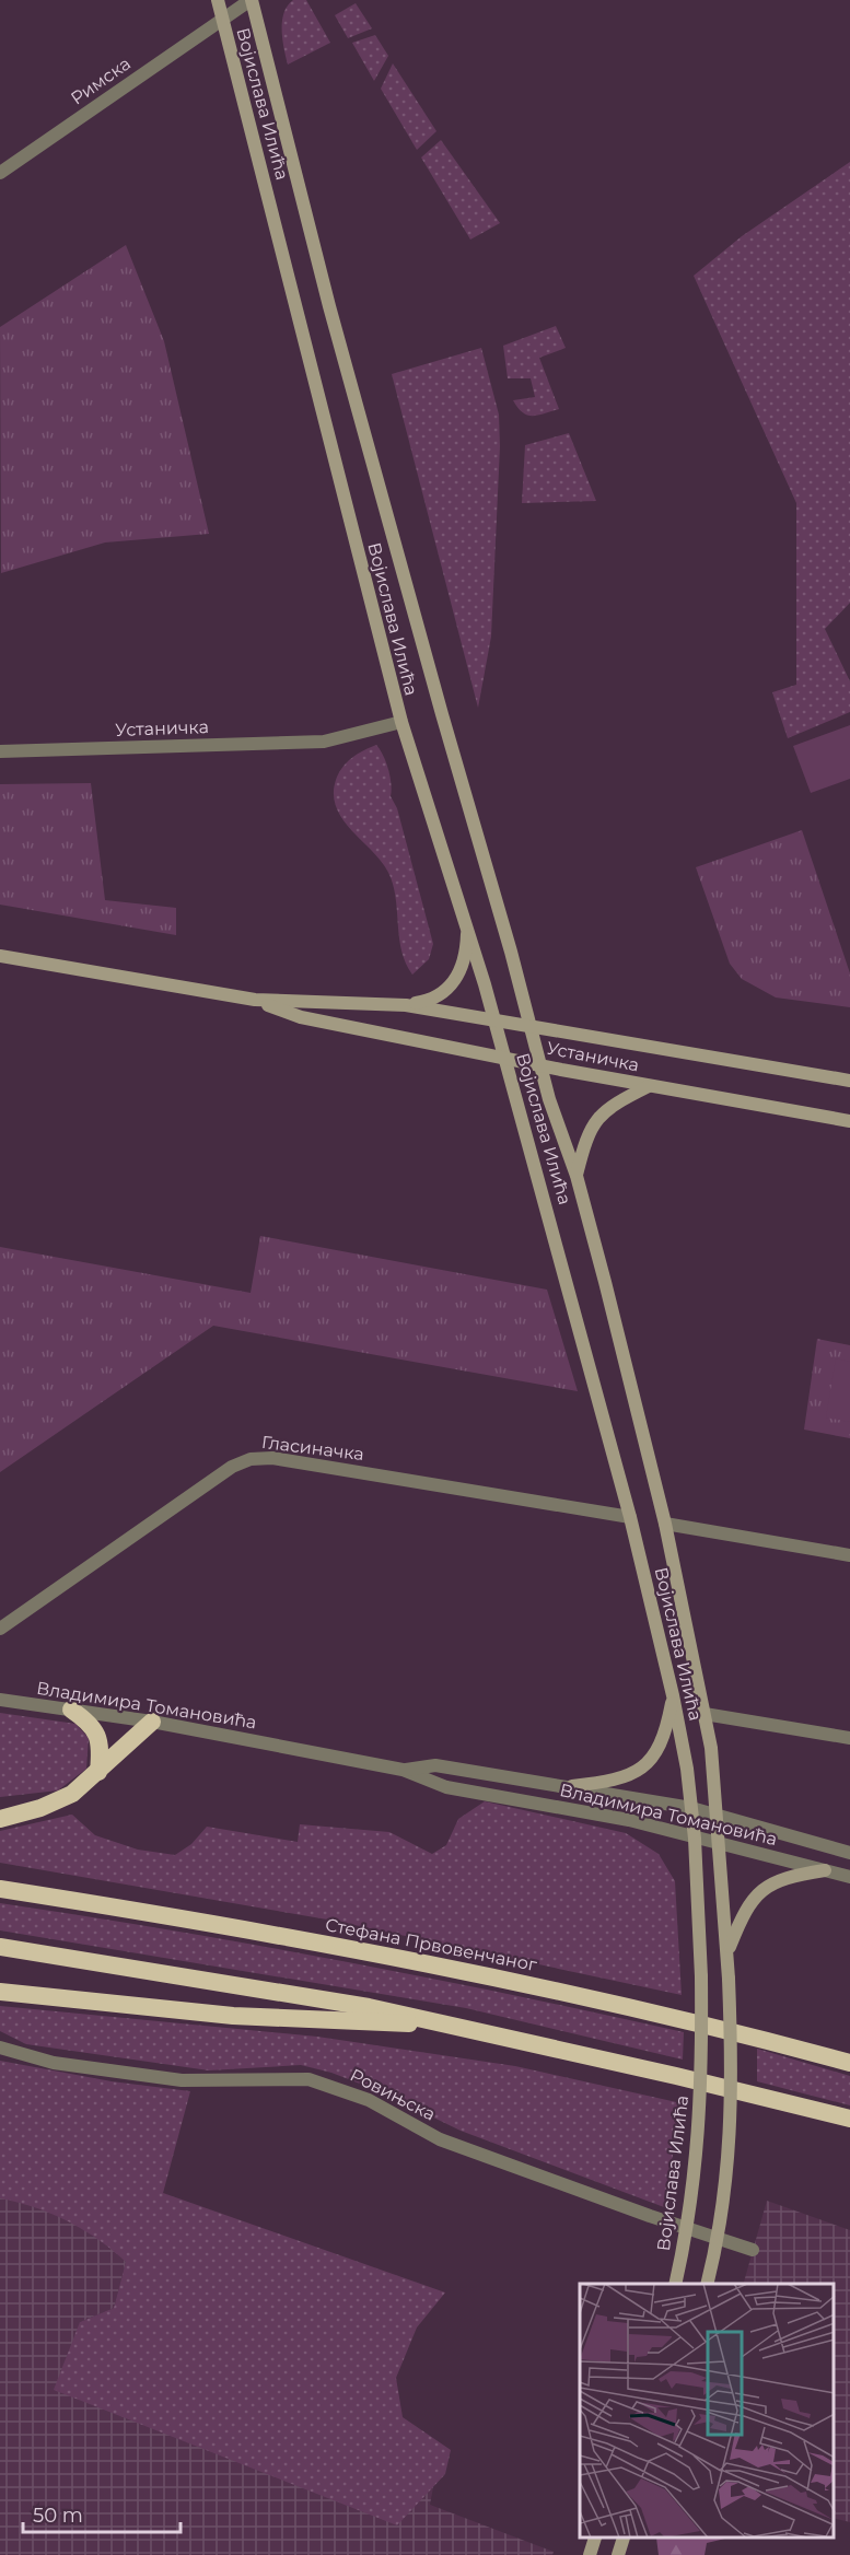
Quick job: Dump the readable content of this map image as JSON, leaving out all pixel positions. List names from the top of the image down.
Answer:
{
  "streets": {
    "highway": ["Стефана Првовенчаног"],
    "main road": ["Војислава Илића", "Устаничка"],
    "street": [
      "Римска",
      "Гласиначка",
      "Владимира Томановића",
      "Ровињска"
    ]
  },
  "crossings": [
    ["Римска", "Војислава Илића"],
    ["Војислава Илића", "Устаничка"],
    ["Војислава Илића", "Гласиначка"],
    ["Војислава Илића", "Владимира Томановића"]
  ],
  "scale_bar": "50 m"
}
